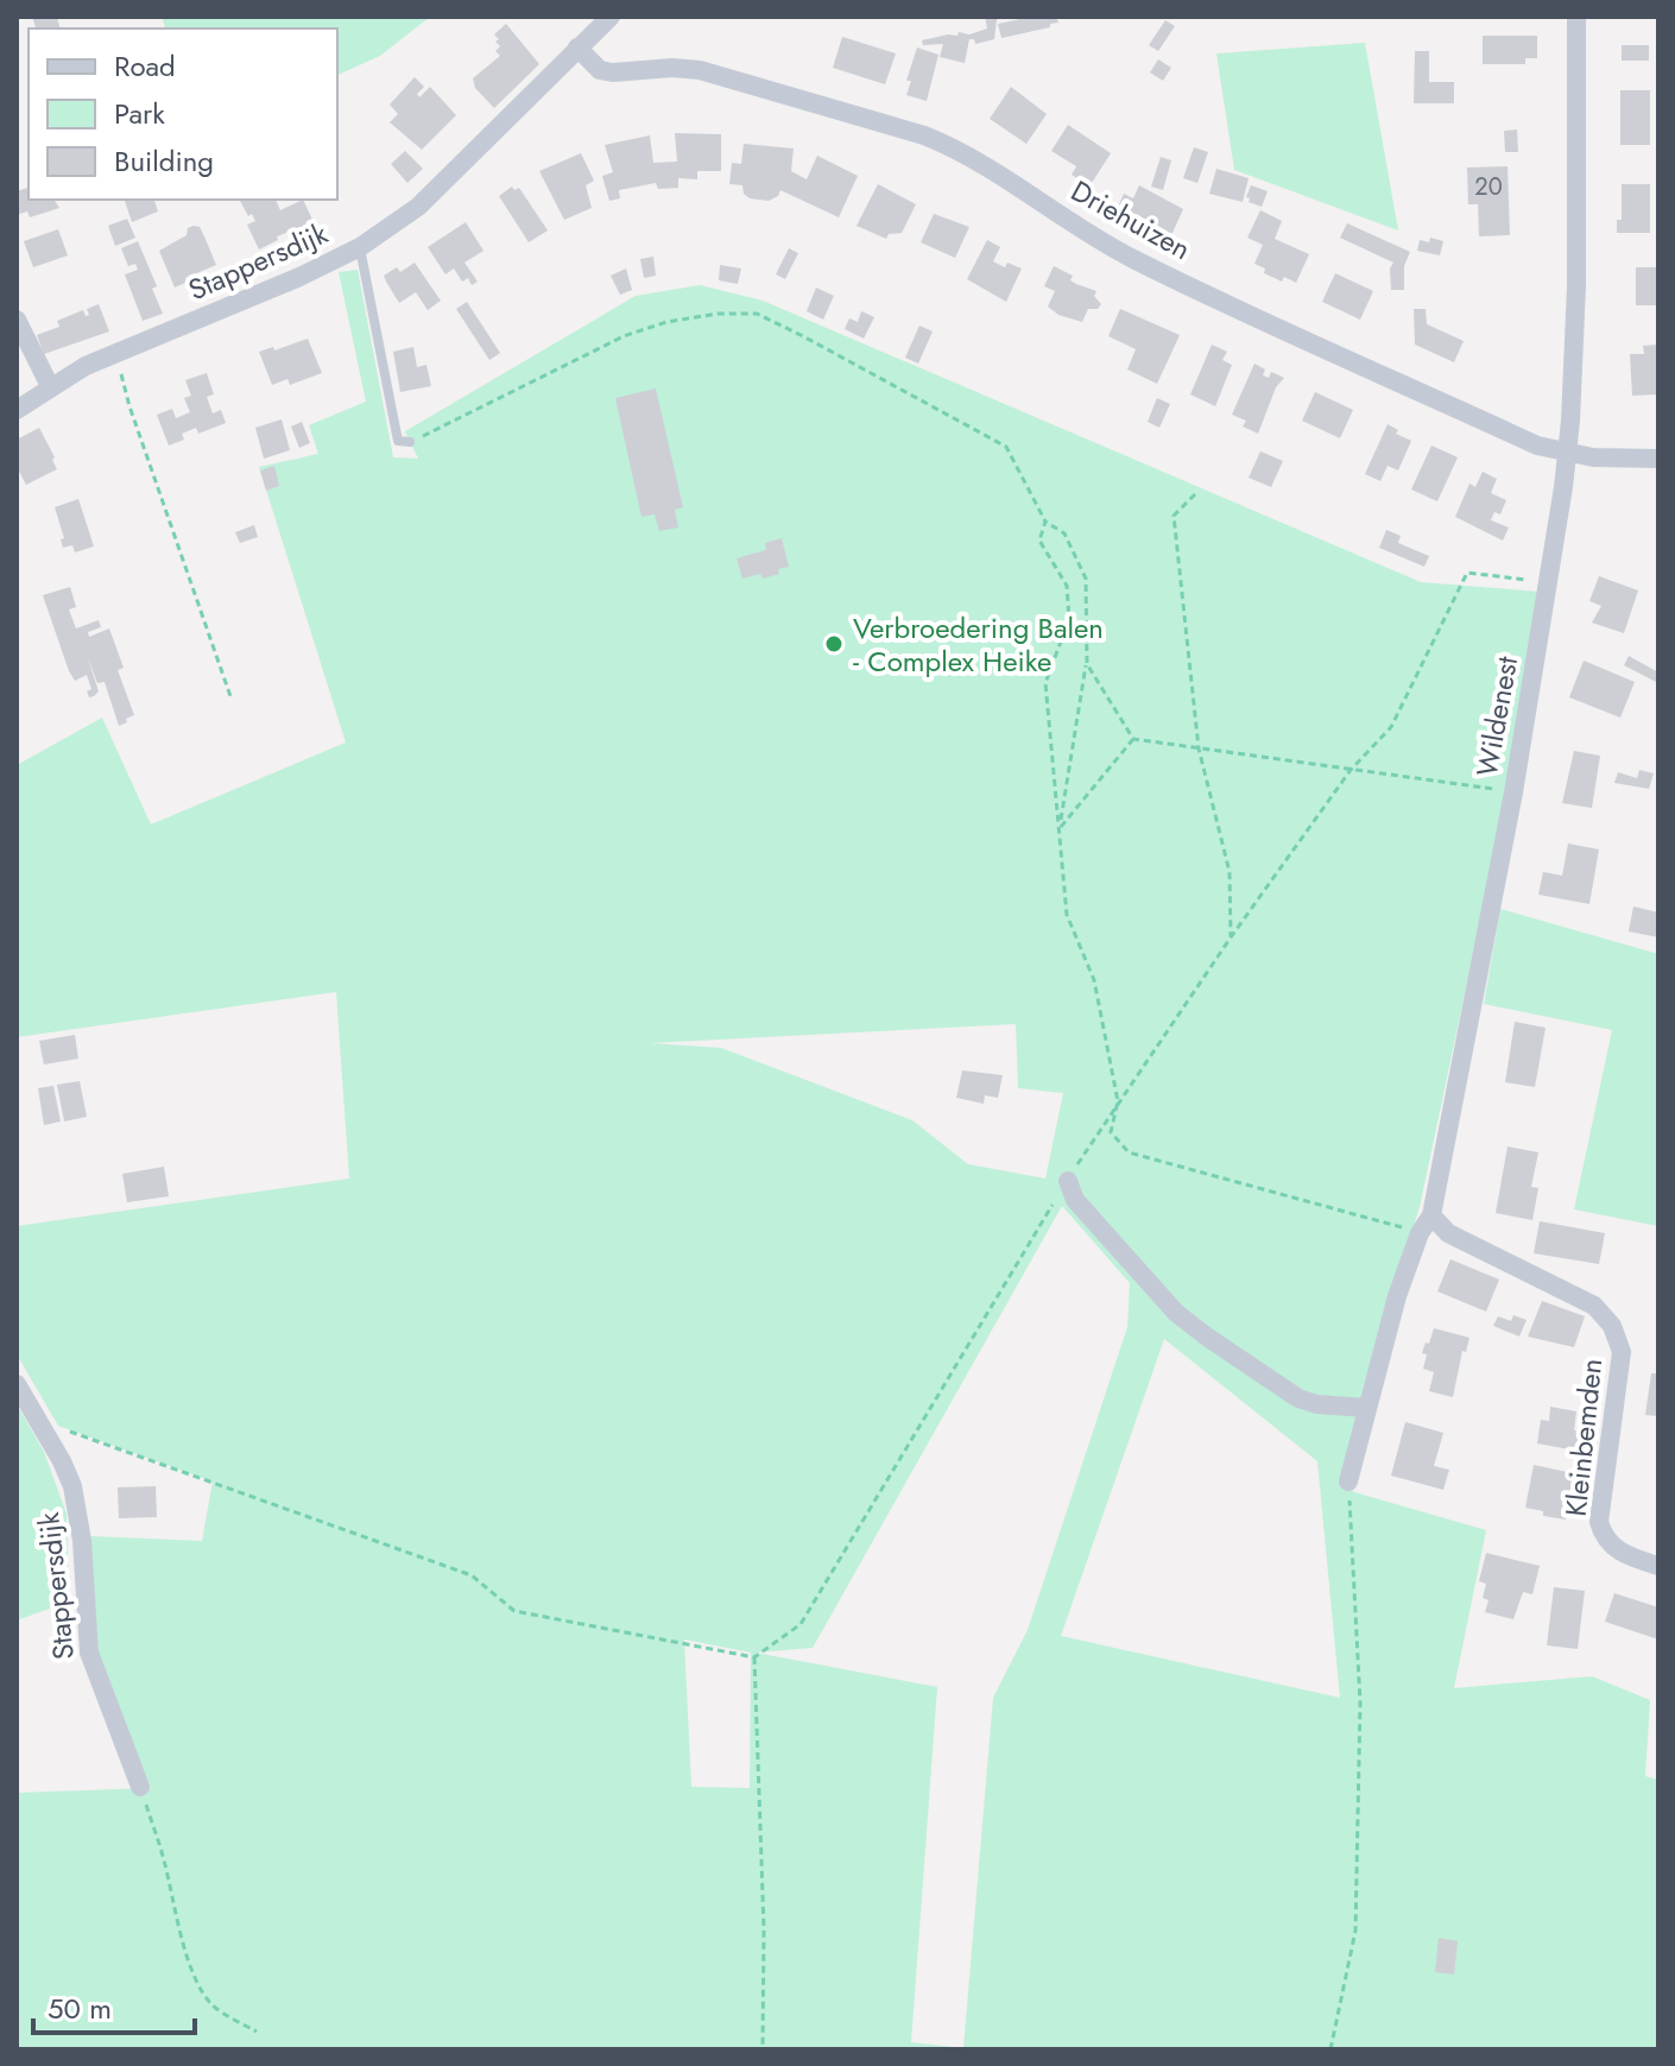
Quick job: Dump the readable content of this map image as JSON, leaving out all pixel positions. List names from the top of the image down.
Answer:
{
  "streets": {
    "street": [
      "Driehuizen",
      "Stappersdijk",
      "Wildenest",
      "Kleinbemden"
    ]
  },
  "crossings": [
    ["Driehuizen", "Stappersdijk"],
    ["Driehuizen", "Wildenest"],
    ["Wildenest", "Kleinbemden"]
  ],
  "places": ["Verbroedering Balen - Complex Heike"],
  "house_numbers": ["20"],
  "legend": ["Road", "Park", "Building"],
  "scale_bar": "50 m"
}
